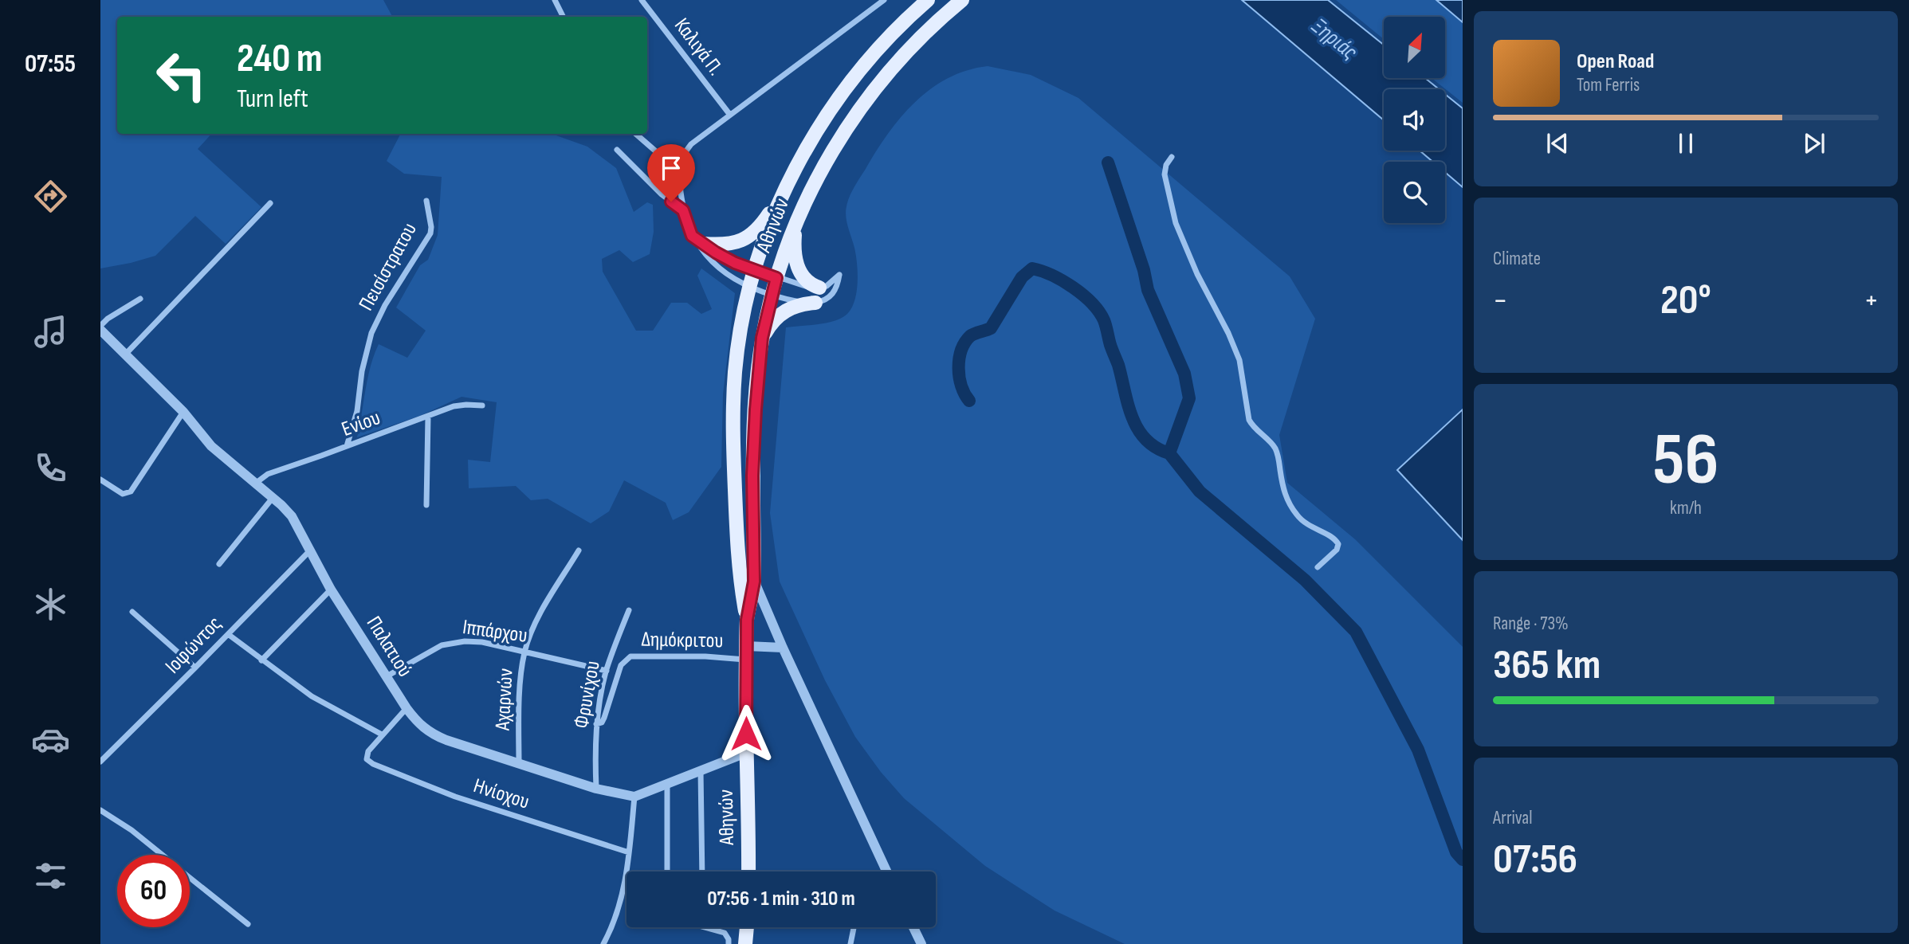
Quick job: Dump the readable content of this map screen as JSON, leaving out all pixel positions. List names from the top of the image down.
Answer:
{
  "streets": {
    "main road": ["Αθηνών"],
    "street": [
      "Καλιγά Π.",
      "Πεισίστρατου",
      "Ενίου",
      "Ιππάρχου",
      "Δημόκριτου",
      "Ιοφώντος",
      "Παλατιού",
      "Φρυνίχου",
      "Αχαρνών",
      "Ηνίοχου"
    ]
  },
  "crossings": [
    ["Αθηνών", "Δημόκριτου"],
    ["Πεισίστρατου", "Ενίου"],
    ["Ενίου", "Παλατιού"],
    ["Ιππάρχου", "Παλατιού"],
    ["Ιππάρχου", "Φρυνίχου"],
    ["Ιππάρχου", "Αχαρνών"],
    ["Δημόκριτου", "Φρυνίχου"],
    ["Ιοφώντος", "Παλατιού"],
    ["Παλατιού", "Φρυνίχου"],
    ["Παλατιού", "Αχαρνών"]
  ],
  "water": ["Ξηριάς"],
  "north": "top right",
  "page": {
    "tabs": "07:55",
    "turn": ["240 m", "Turn left"],
    "song": ["Open Road", "Tom Ferris"],
    "tile": [
      "Climate",
      ["56", "km/h"],
      ["Range · 73%", "365 km"],
      ["Arrival", "07:56"]
    ],
    "heat": ["−", "20°", "+"],
    "limit": "60",
    "trip": "07:56 · 1 min · 310 m"
  }
}
